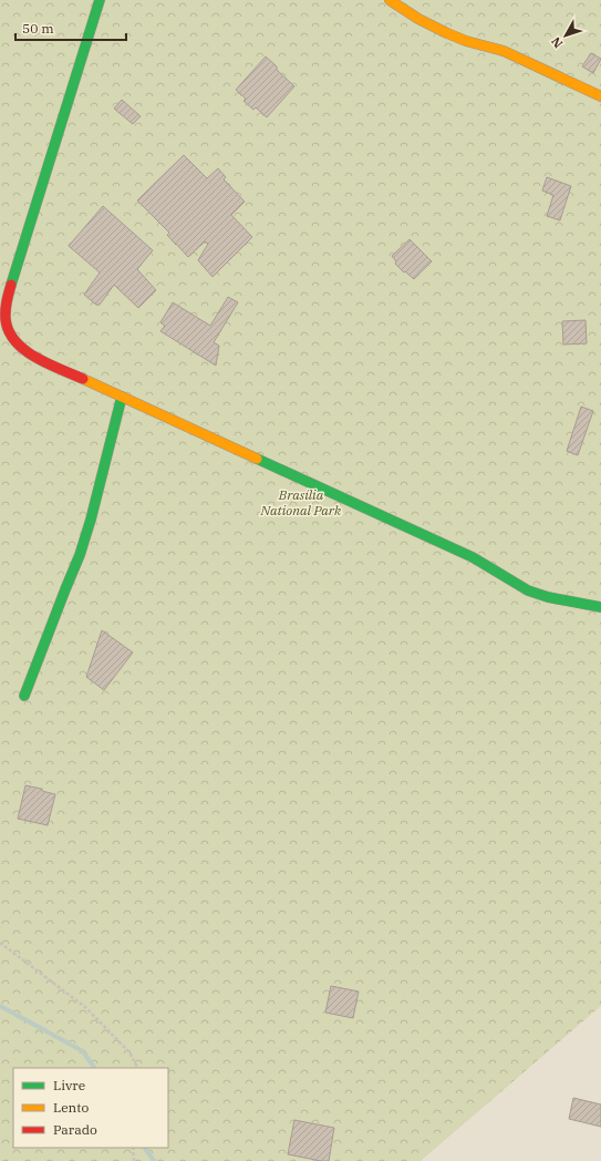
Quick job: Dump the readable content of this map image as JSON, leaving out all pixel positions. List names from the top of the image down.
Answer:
{
  "parks": ["Brasília National Park"],
  "legend": ["Livre", "Lento", "Parado"],
  "scale_bar": "50 m",
  "north": "bottom left"
}
